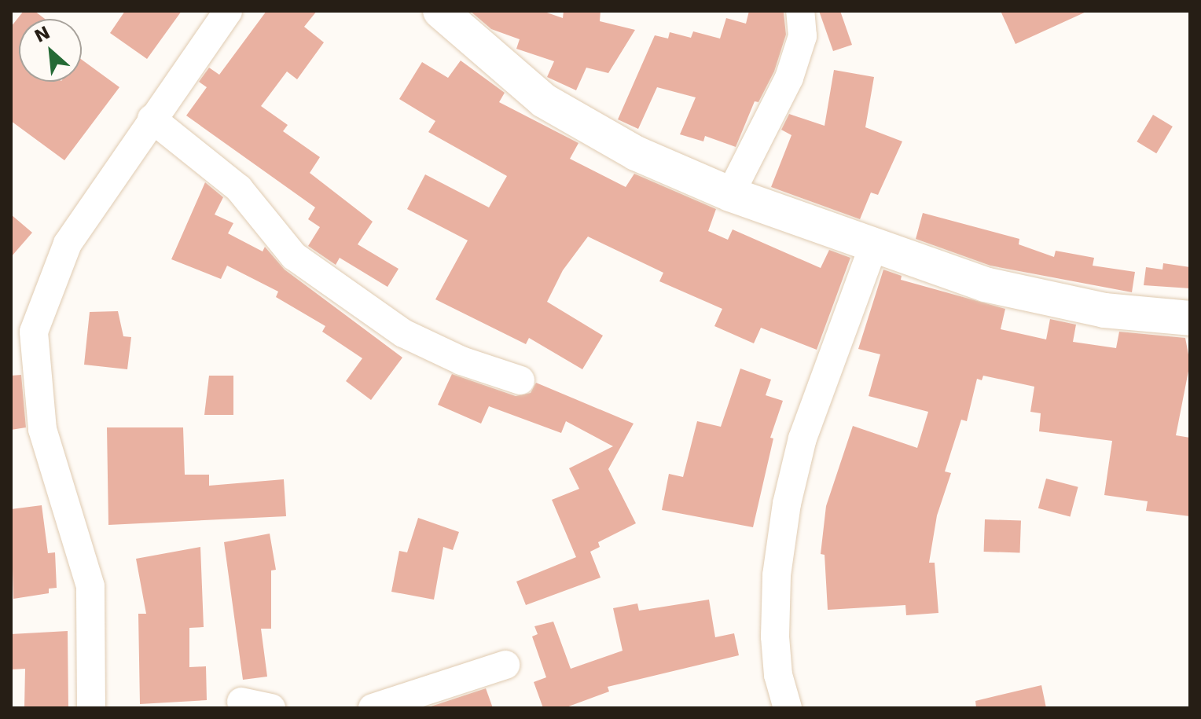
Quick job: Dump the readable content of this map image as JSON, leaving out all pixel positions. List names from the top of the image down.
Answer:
{
  "north": "top left"
}
